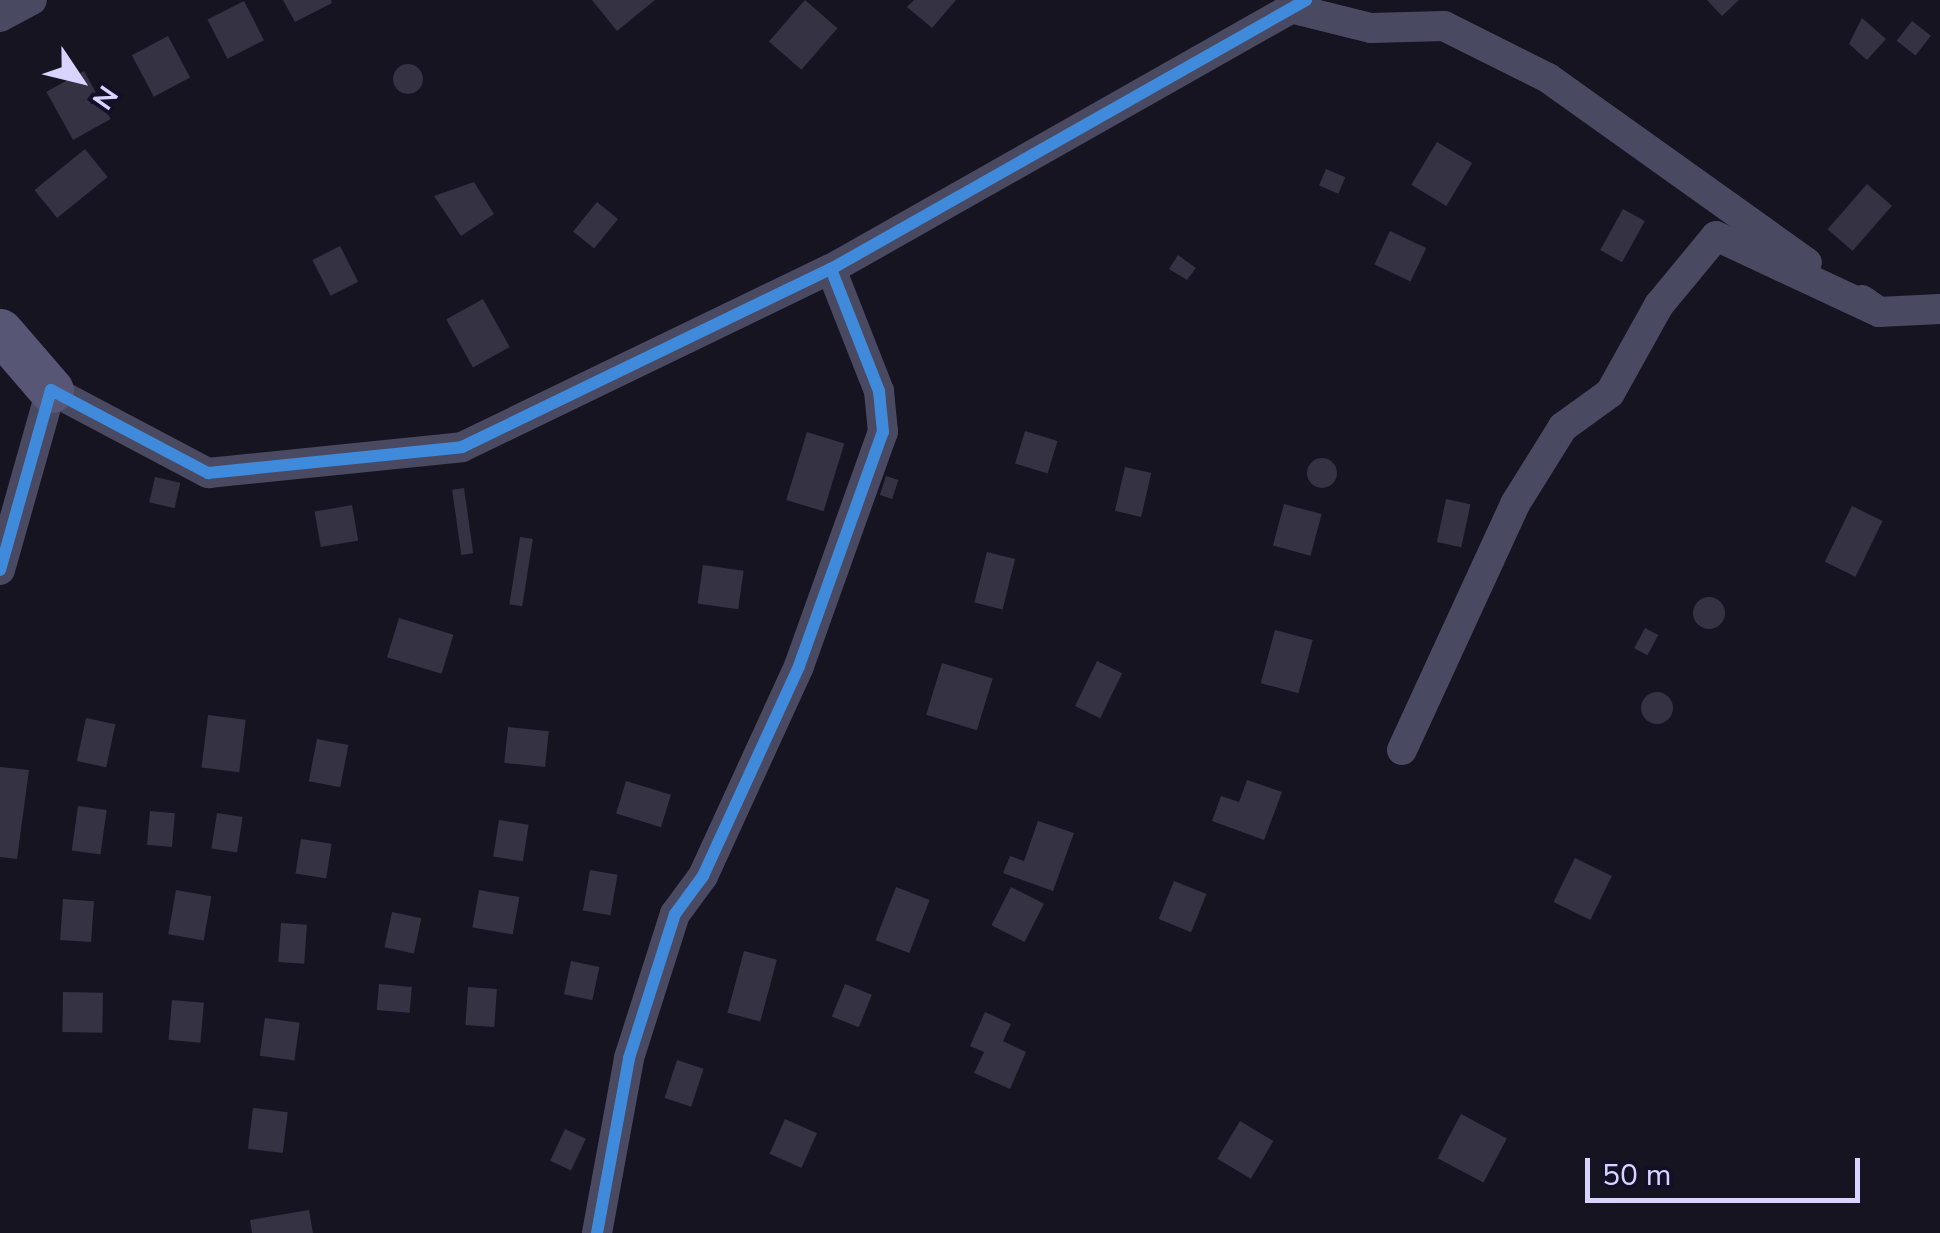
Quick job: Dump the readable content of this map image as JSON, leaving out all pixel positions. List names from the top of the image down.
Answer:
{
  "scale_bar": "50 m",
  "north": "bottom right"
}
